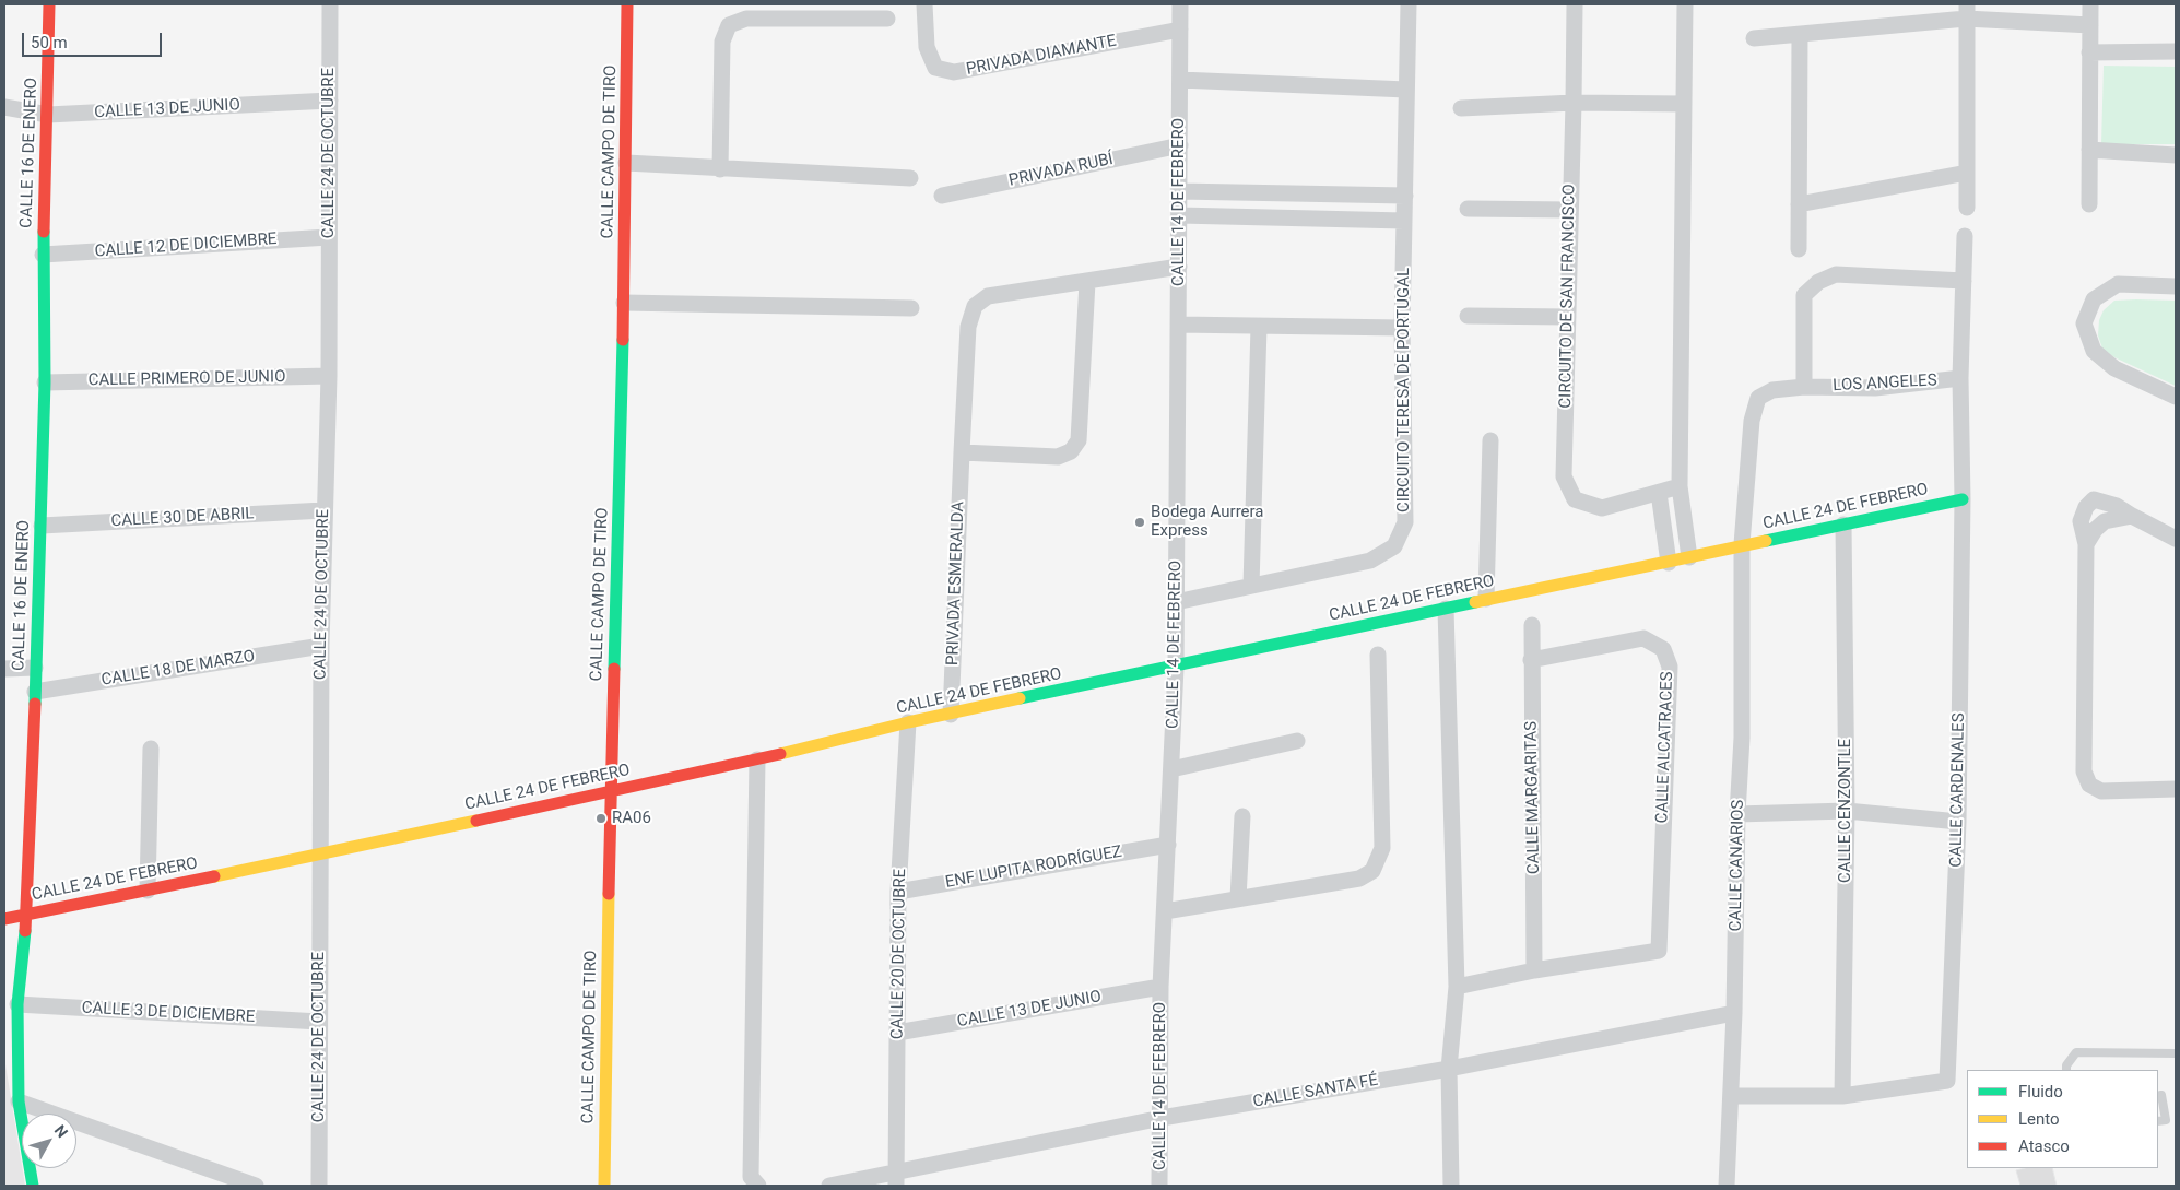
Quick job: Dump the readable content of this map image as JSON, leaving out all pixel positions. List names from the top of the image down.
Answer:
{
  "streets": {
    "street": [
      "PRIVADA DIAMANTE",
      "CALLE 13 DE JUNIO",
      "CALLE CAMPO DE TIRO",
      "CALLE 16 DE ENERO",
      "CALLE 24 DE OCTUBRE",
      "PRIVADA RUBÍ",
      "CALLE 14 DE FEBRERO",
      "CALLE 12 DE DICIEMBRE",
      "CIRCUITO DE SAN FRANCISCO",
      "CALLE PRIMERO DE JUNIO",
      "LOS ANGELES",
      "CIRCUITO TERESA DE PORTUGAL",
      "CALLE 24 DE FEBRERO",
      "CALLE 30 DE ABRIL",
      "PRIVADA ESMERALDA",
      "CALLE 18 DE MARZO",
      "CALLE ALCATRACES",
      "CALLE CARDENALES",
      "CALLE MARGARITAS",
      "CALLE CENZONTLE",
      "CALLE CANARIOS",
      "ENF LUPITA RODRÍGUEZ",
      "CALLE 20 DE OCTUBRE",
      "CALLE 3 DE DICIEMBRE",
      "CALLE SANTA FÉ"
    ]
  },
  "crossings": [
    ["PRIVADA DIAMANTE", "CALLE 14 DE FEBRERO"],
    ["CALLE 13 DE JUNIO", "CALLE 16 DE ENERO"],
    ["CALLE 13 DE JUNIO", "CALLE 24 DE OCTUBRE"],
    ["CALLE 13 DE JUNIO", "CALLE 14 DE FEBRERO"],
    ["CALLE 13 DE JUNIO", "CALLE 20 DE OCTUBRE"],
    ["CALLE CAMPO DE TIRO", "CALLE 24 DE FEBRERO"],
    ["CALLE 16 DE ENERO", "CALLE 12 DE DICIEMBRE"],
    ["CALLE 16 DE ENERO", "CALLE PRIMERO DE JUNIO"],
    ["CALLE 16 DE ENERO", "CALLE 24 DE FEBRERO"],
    ["CALLE 16 DE ENERO", "CALLE 30 DE ABRIL"],
    ["CALLE 16 DE ENERO", "CALLE 18 DE MARZO"],
    ["CALLE 16 DE ENERO", "CALLE 3 DE DICIEMBRE"],
    ["CALLE 24 DE OCTUBRE", "CALLE 12 DE DICIEMBRE"],
    ["CALLE 24 DE OCTUBRE", "CALLE PRIMERO DE JUNIO"],
    ["CALLE 24 DE OCTUBRE", "CALLE 24 DE FEBRERO"],
    ["CALLE 24 DE OCTUBRE", "CALLE 30 DE ABRIL"],
    ["CALLE 24 DE OCTUBRE", "CALLE 18 DE MARZO"],
    ["CALLE 24 DE OCTUBRE", "CALLE 3 DE DICIEMBRE"],
    ["PRIVADA RUBÍ", "CALLE 14 DE FEBRERO"],
    ["CALLE 14 DE FEBRERO", "CIRCUITO TERESA DE PORTUGAL"],
    ["CALLE 14 DE FEBRERO", "CALLE 24 DE FEBRERO"],
    ["CALLE 14 DE FEBRERO", "PRIVADA ESMERALDA"],
    ["CALLE 14 DE FEBRERO", "ENF LUPITA RODRÍGUEZ"],
    ["CALLE 14 DE FEBRERO", "CALLE SANTA FÉ"],
    ["LOS ANGELES", "CALLE 24 DE FEBRERO"],
    ["LOS ANGELES", "CALLE CARDENALES"],
    ["LOS ANGELES", "CALLE CANARIOS"],
    ["CALLE 24 DE FEBRERO", "PRIVADA ESMERALDA"],
    ["CALLE 24 DE FEBRERO", "CALLE CARDENALES"],
    ["CALLE 24 DE FEBRERO", "CALLE CENZONTLE"],
    ["CALLE 24 DE FEBRERO", "CALLE CANARIOS"],
    ["CALLE 24 DE FEBRERO", "CALLE 20 DE OCTUBRE"],
    ["CALLE ALCATRACES", "CALLE MARGARITAS"],
    ["CALLE CARDENALES", "CALLE CENZONTLE"],
    ["CALLE CANARIOS", "CALLE SANTA FÉ"],
    ["ENF LUPITA RODRÍGUEZ", "CALLE 20 DE OCTUBRE"],
    ["CALLE 20 DE OCTUBRE", "CALLE SANTA FÉ"]
  ],
  "places": ["Bodega Aurrera Express", "RA06"],
  "legend": ["Fluido", "Lento", "Atasco"],
  "scale_bar": "50 m",
  "north": "top right"
}
